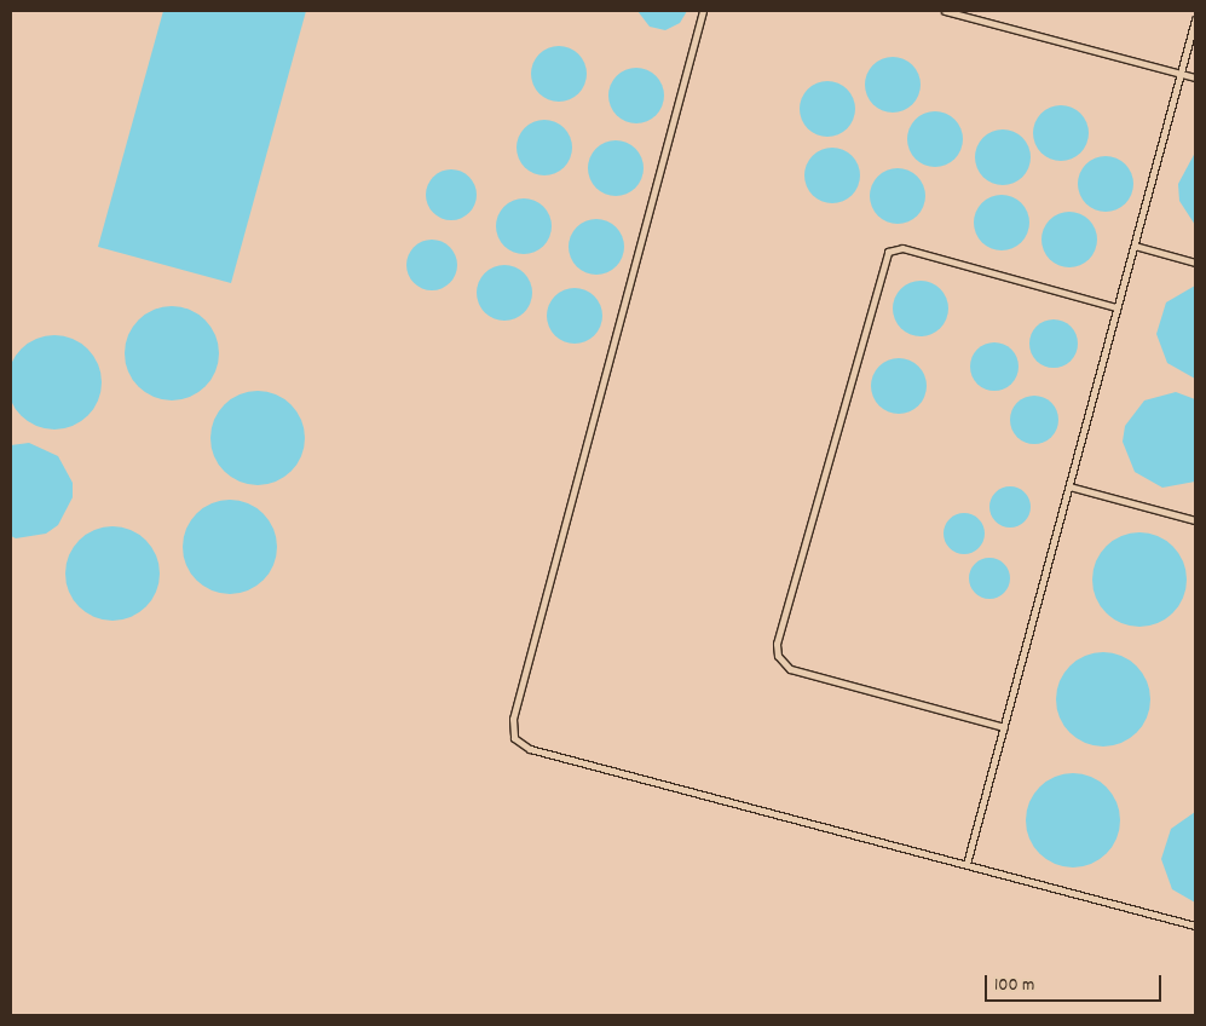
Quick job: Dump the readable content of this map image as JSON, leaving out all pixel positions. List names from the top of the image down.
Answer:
{
  "scale_bar": "100 m"
}
